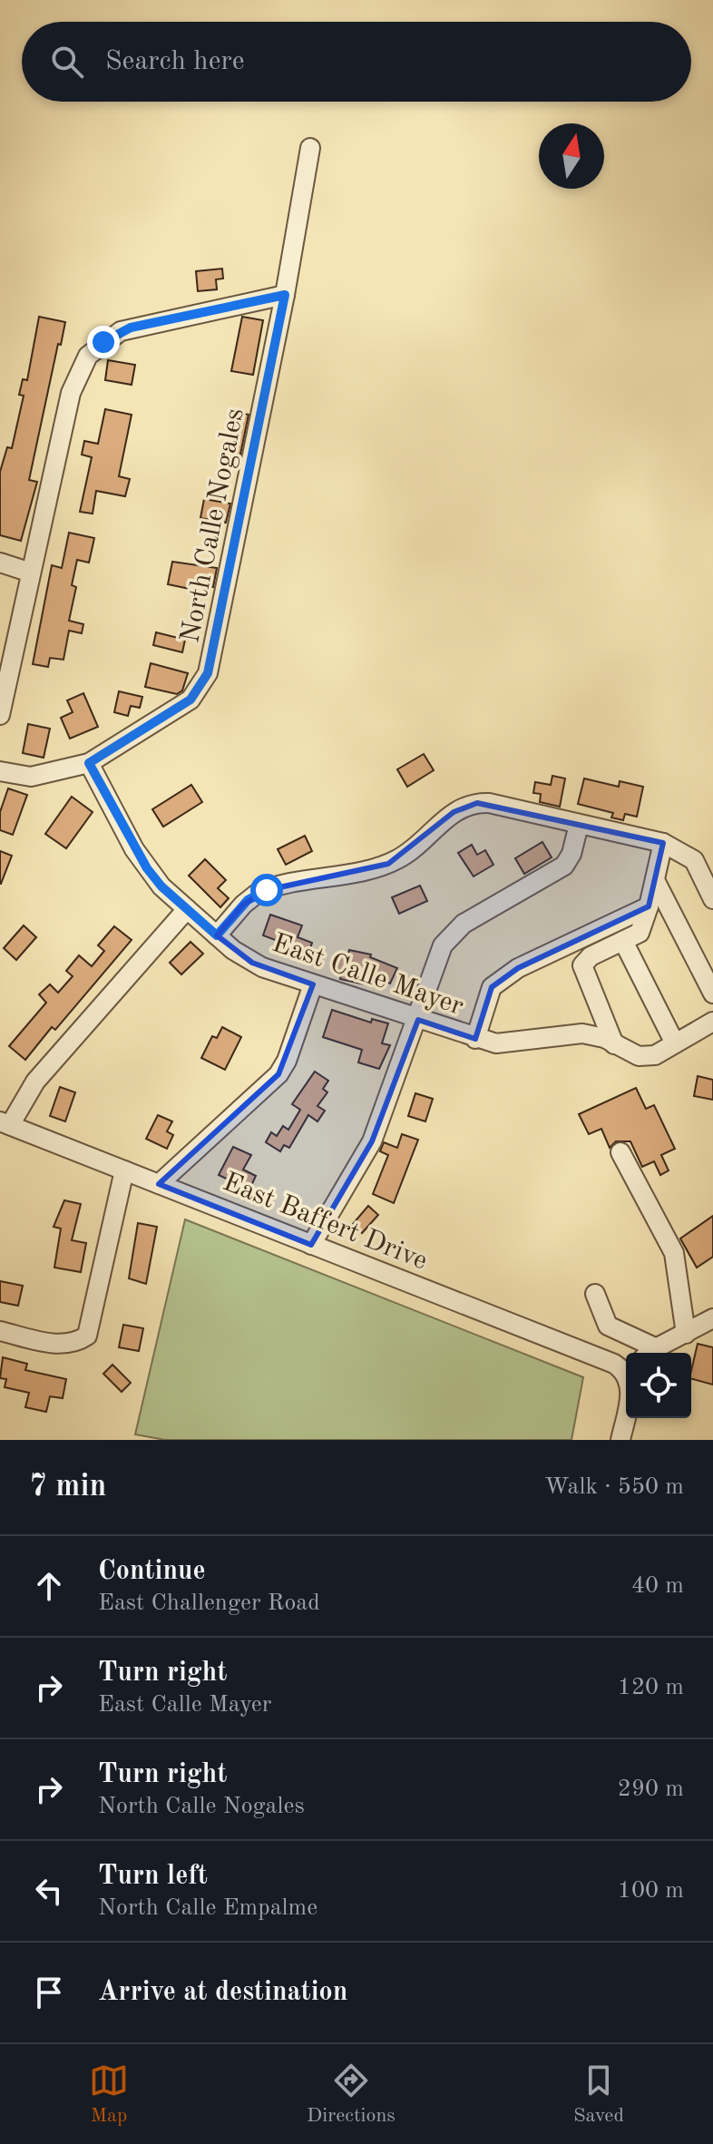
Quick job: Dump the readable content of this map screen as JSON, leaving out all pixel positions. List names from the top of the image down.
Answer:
{
  "streets": {
    "street": ["North Calle Nogales", "East Calle Mayer", "East Baffert Drive"]
  },
  "crossings": [
    ["North Calle Nogales", "East Calle Mayer"]
  ],
  "north": "top",
  "page": {
    "search": "Search here",
    "heading": ["7 min", "Walk · 550 m"],
    "list": [
      ["Continue", "East Challenger Road", "40 m"],
      ["Turn right", "East Calle Mayer", "120 m"],
      ["Turn right", "North Calle Nogales", "290 m"],
      ["Turn left", "North Calle Empalme", "100 m"],
      "Arrive at destination"
    ],
    "nav": ["Map", "Directions", "Saved"]
  }
}
